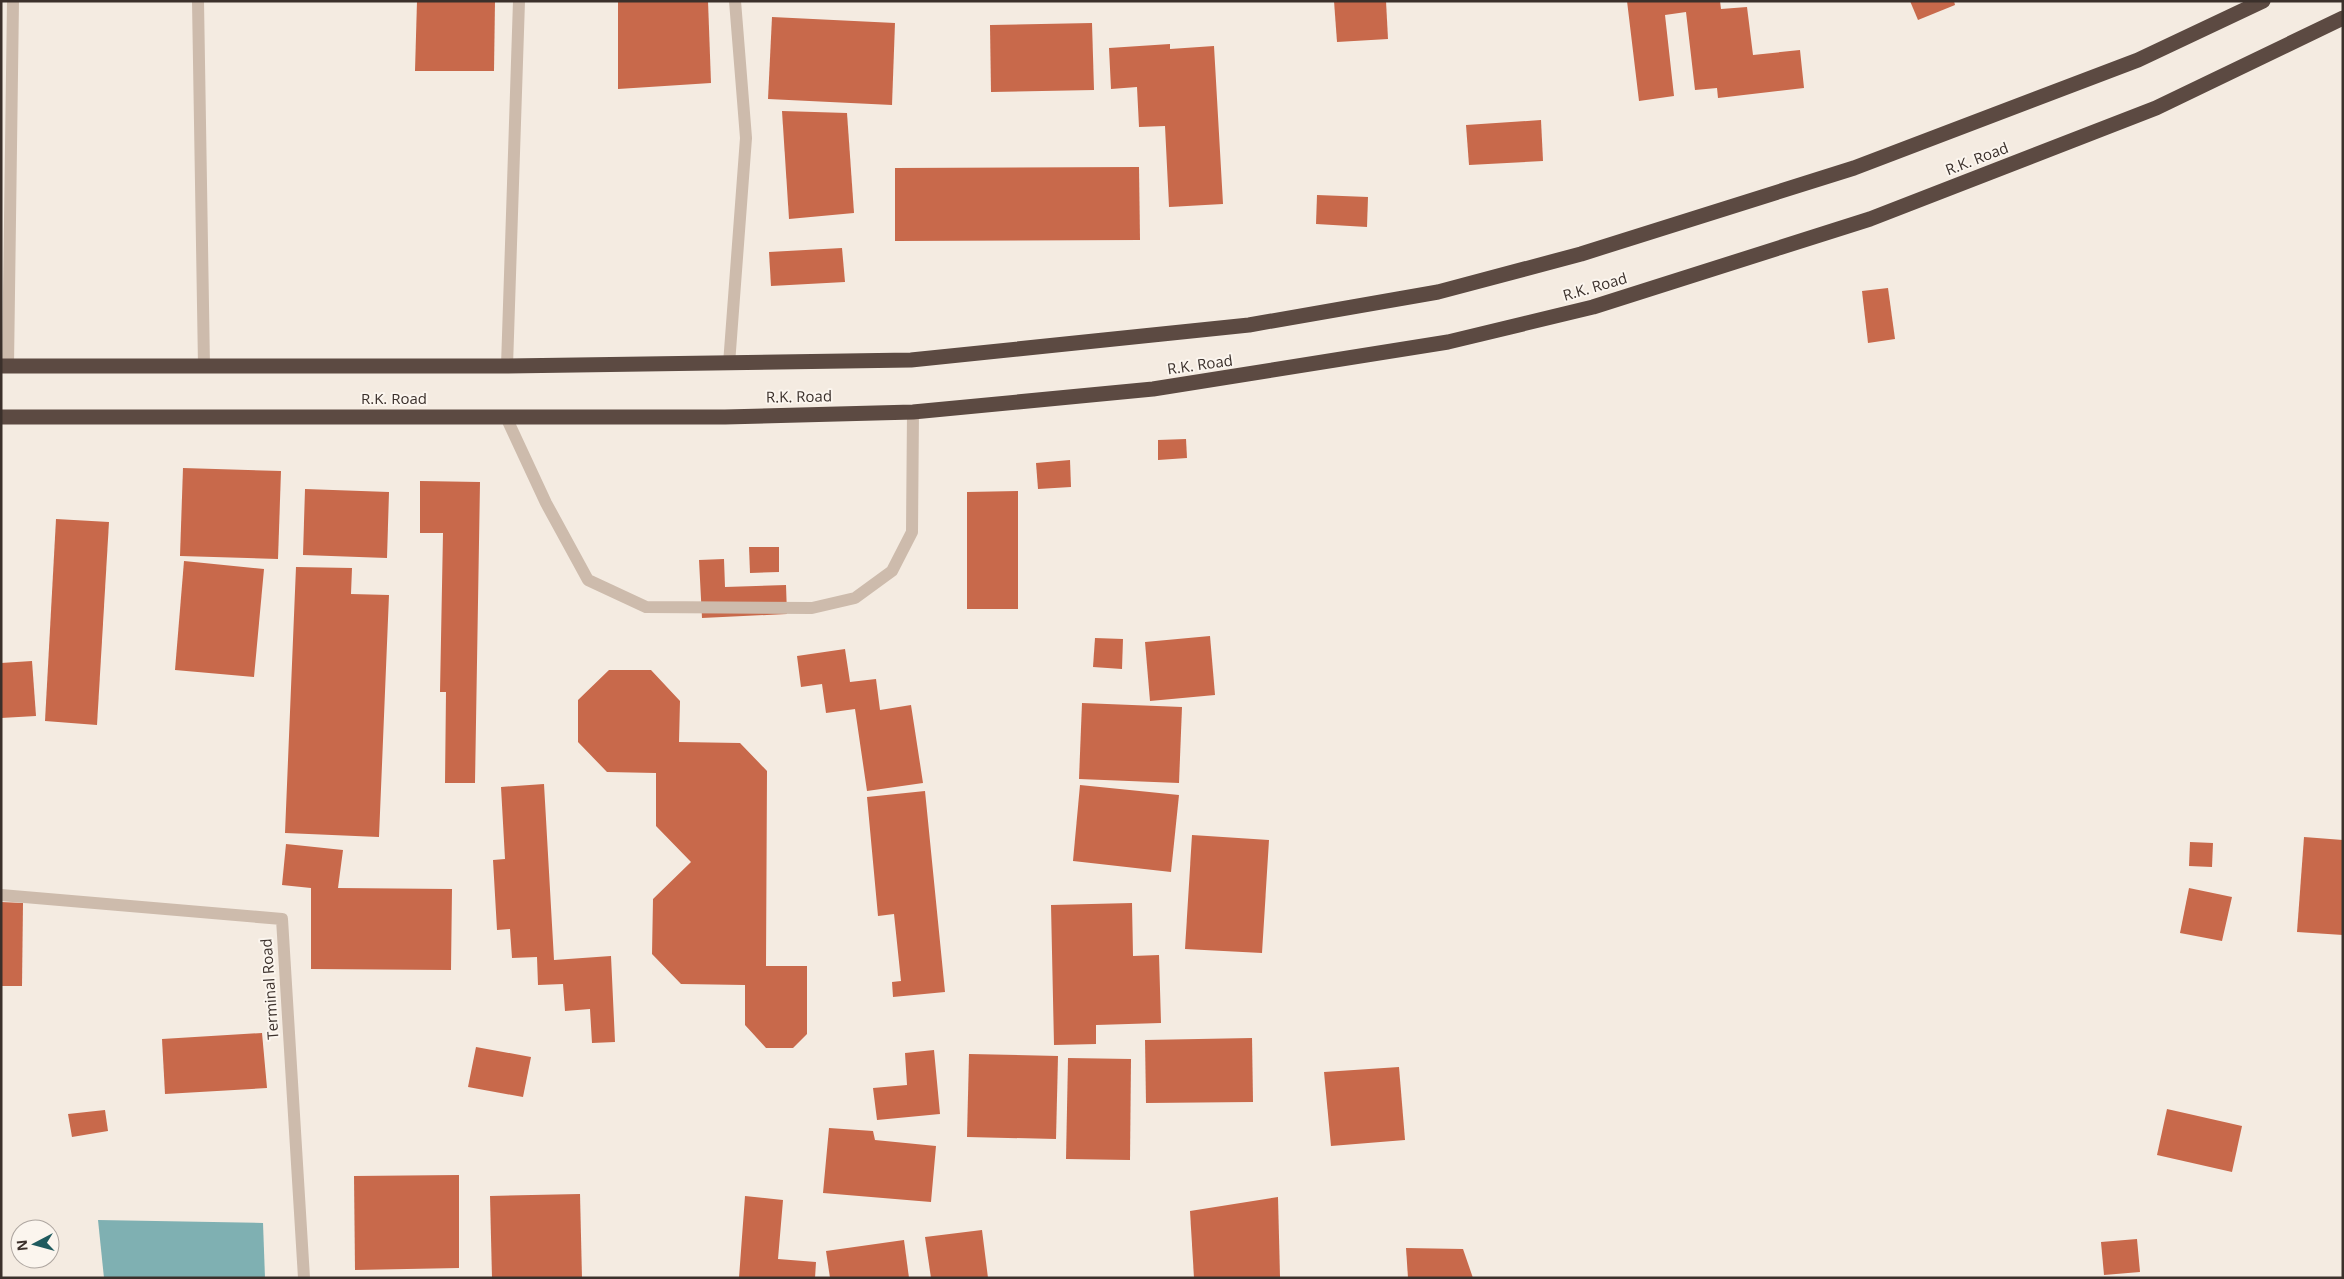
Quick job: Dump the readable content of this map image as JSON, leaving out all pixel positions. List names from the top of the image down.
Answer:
{
  "streets": {
    "highway": ["R.K. Road"],
    "street": ["Terminal Road"]
  },
  "north": "left"
}
